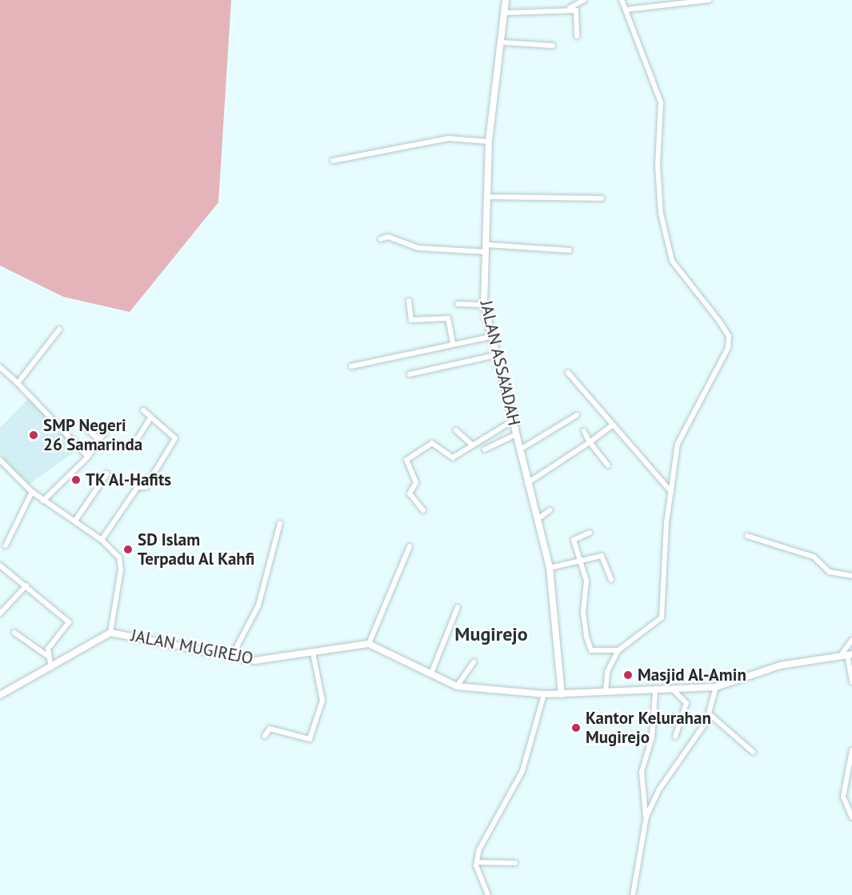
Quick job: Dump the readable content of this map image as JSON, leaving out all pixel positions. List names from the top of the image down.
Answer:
{
  "streets": {
    "street": ["JALAN ASSA'ADAH", "JALAN MUGIREJO"]
  },
  "districts": ["Mugirejo"],
  "places": [
    "SMP Negeri 26 Samarinda",
    "TK Al-Hafits",
    "SD Islam Terpadu Al Kahfi",
    "Masjid Al-Amin",
    "Kantor Kelurahan Mugirejo"
  ]
}
